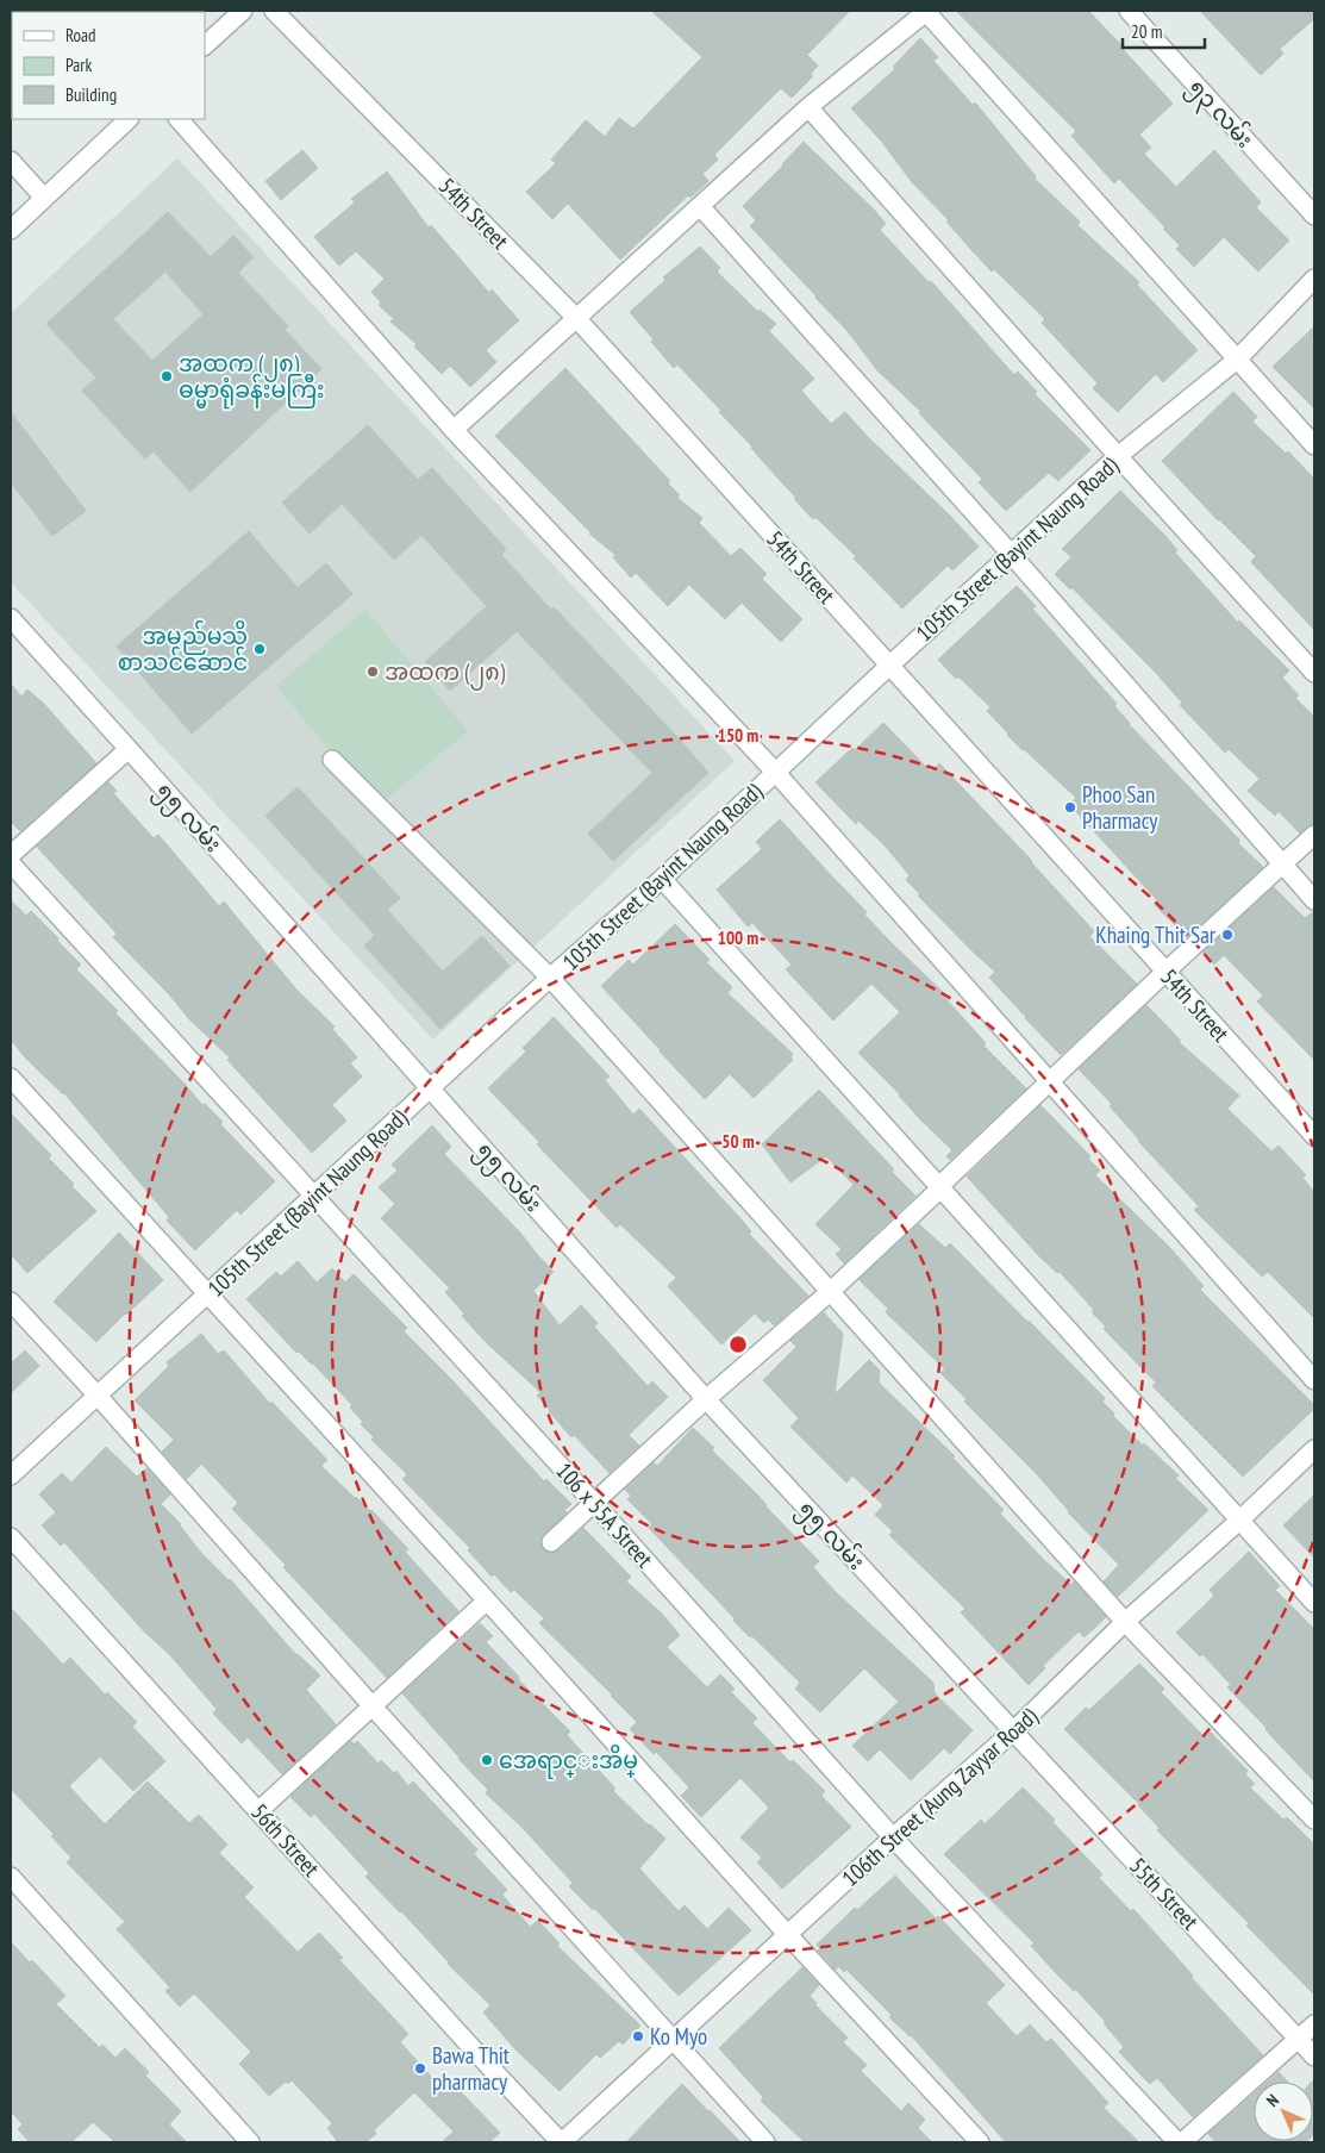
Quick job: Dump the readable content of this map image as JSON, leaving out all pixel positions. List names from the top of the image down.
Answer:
{
  "streets": {
    "street": [
      "၅၃ လမ်း",
      "54th Street",
      "105th Street (Bayint Naung Road)",
      "၅၅ လမ်း",
      "106 x 55A Street",
      "106th Street (Aung Zayyar Road)",
      "56th Street",
      "55th Street"
    ]
  },
  "crossings": [
    ["54th Street", "105th Street (Bayint Naung Road)"],
    ["105th Street (Bayint Naung Road)", "၅၅ လမ်း"],
    ["105th Street (Bayint Naung Road)", "106 x 55A Street"],
    ["၅၅ လမ်း", "106th Street (Aung Zayyar Road)"],
    ["၅၅ လမ်း", "55th Street"],
    ["106 x 55A Street", "106th Street (Aung Zayyar Road)"],
    ["106th Street (Aung Zayyar Road)", "56th Street"],
    ["106th Street (Aung Zayyar Road)", "55th Street"]
  ],
  "places": [
    "အထက (၂၈) ဓမ္မာရုံခန်းမကြီး",
    "အမည်မသိ စာသင်ဆောင်",
    "အထက (၂၈)",
    "Phoo San Pharmacy",
    "Khaing Thit Sar",
    "အေရာင္းအိမ္",
    "Ko Myo",
    "Bawa Thit pharmacy"
  ],
  "legend": ["Road", "Park", "Building"],
  "scale_bar": "20 m",
  "north": "top left",
  "rings": ["150 m", "100 m", "50 m"]
}
